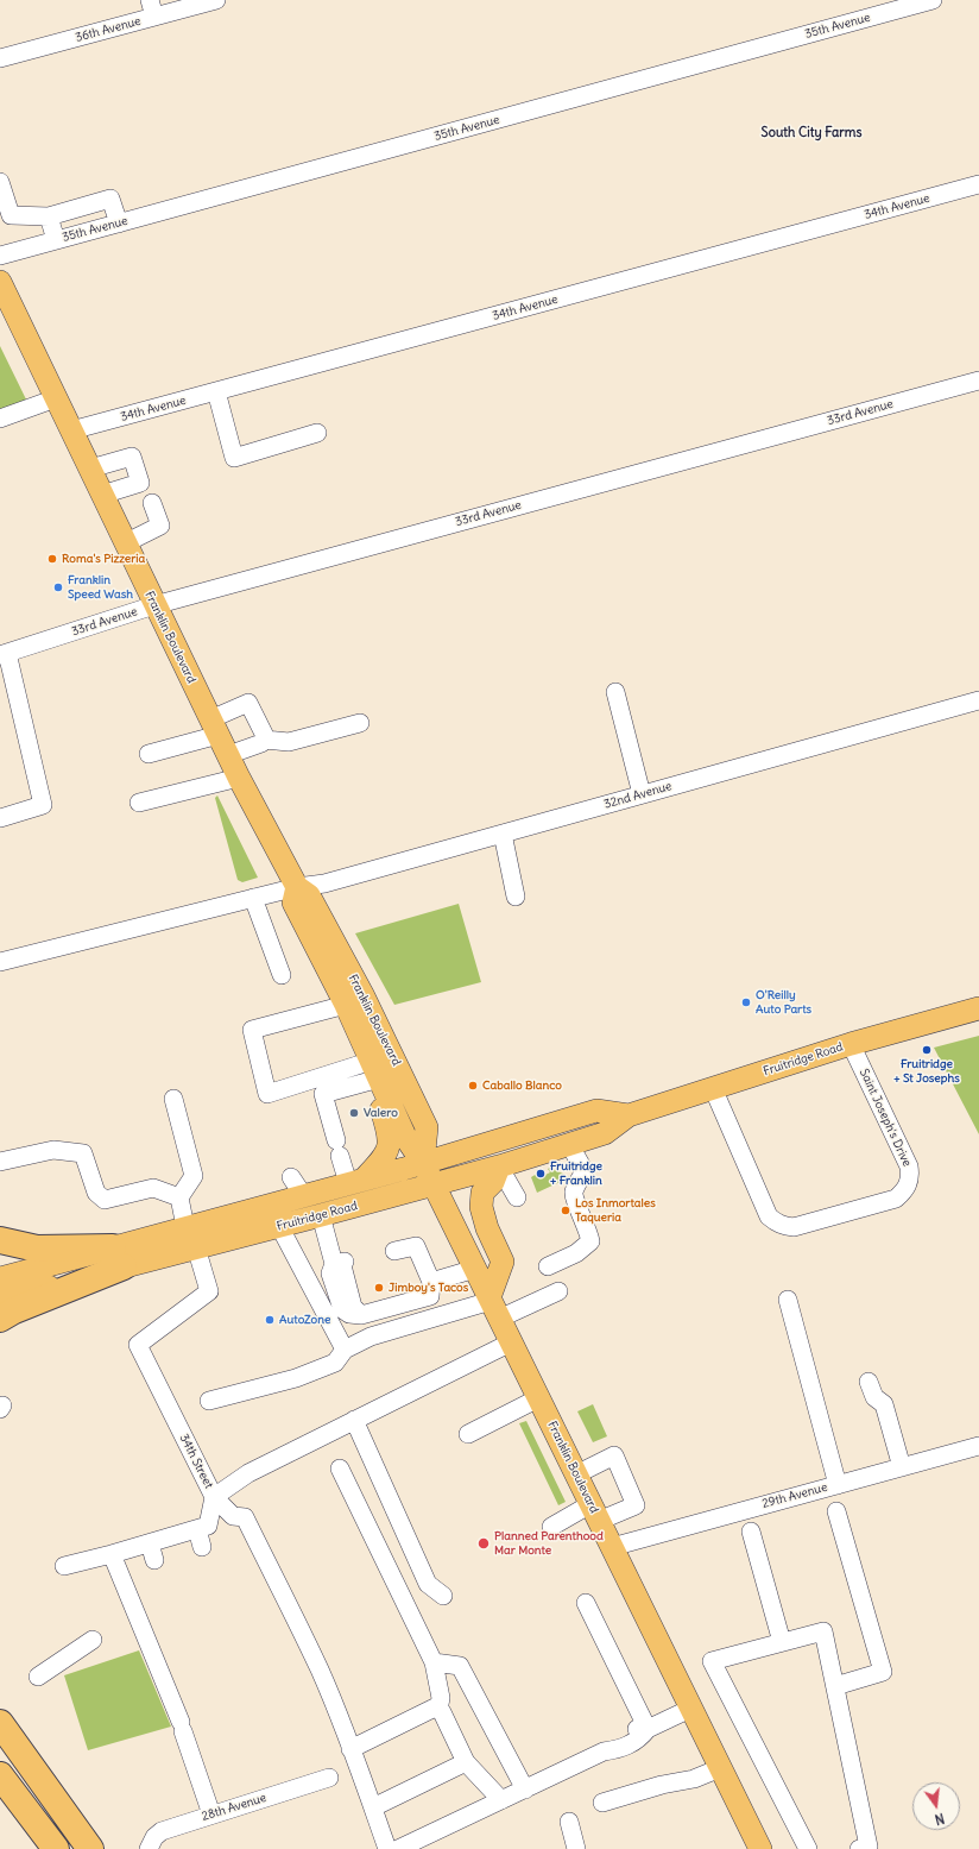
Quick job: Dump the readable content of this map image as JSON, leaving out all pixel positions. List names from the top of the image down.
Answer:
{
  "streets": {
    "main road": ["Franklin Boulevard", "Fruitridge Road"],
    "street": [
      "35th Avenue",
      "36th Avenue",
      "34th Avenue",
      "33rd Avenue",
      "32nd Avenue",
      "Saint Joseph's Drive",
      "34th Street",
      "29th Avenue",
      "28th Avenue"
    ]
  },
  "crossings": [
    ["34th Avenue", "Franklin Boulevard"],
    ["33rd Avenue", "Franklin Boulevard"],
    ["Franklin Boulevard", "32nd Avenue"],
    ["Franklin Boulevard", "Fruitridge Road"],
    ["Franklin Boulevard", "29th Avenue"],
    ["Fruitridge Road", "Saint Joseph's Drive"],
    ["Fruitridge Road", "34th Street"]
  ],
  "districts": ["South City Farms"],
  "places": [
    "Roma's Pizzeria",
    "Franklin Speed Wash",
    "O'Reilly Auto Parts",
    "Fruitridge + St Josephs",
    "Caballo Blanco",
    "Valero",
    "Fruitridge + Franklin",
    "Los Inmortales Taqueria",
    "Jimboy's Tacos",
    "AutoZone",
    "Planned Parenthood Mar Monte"
  ],
  "north": "bottom"
}
